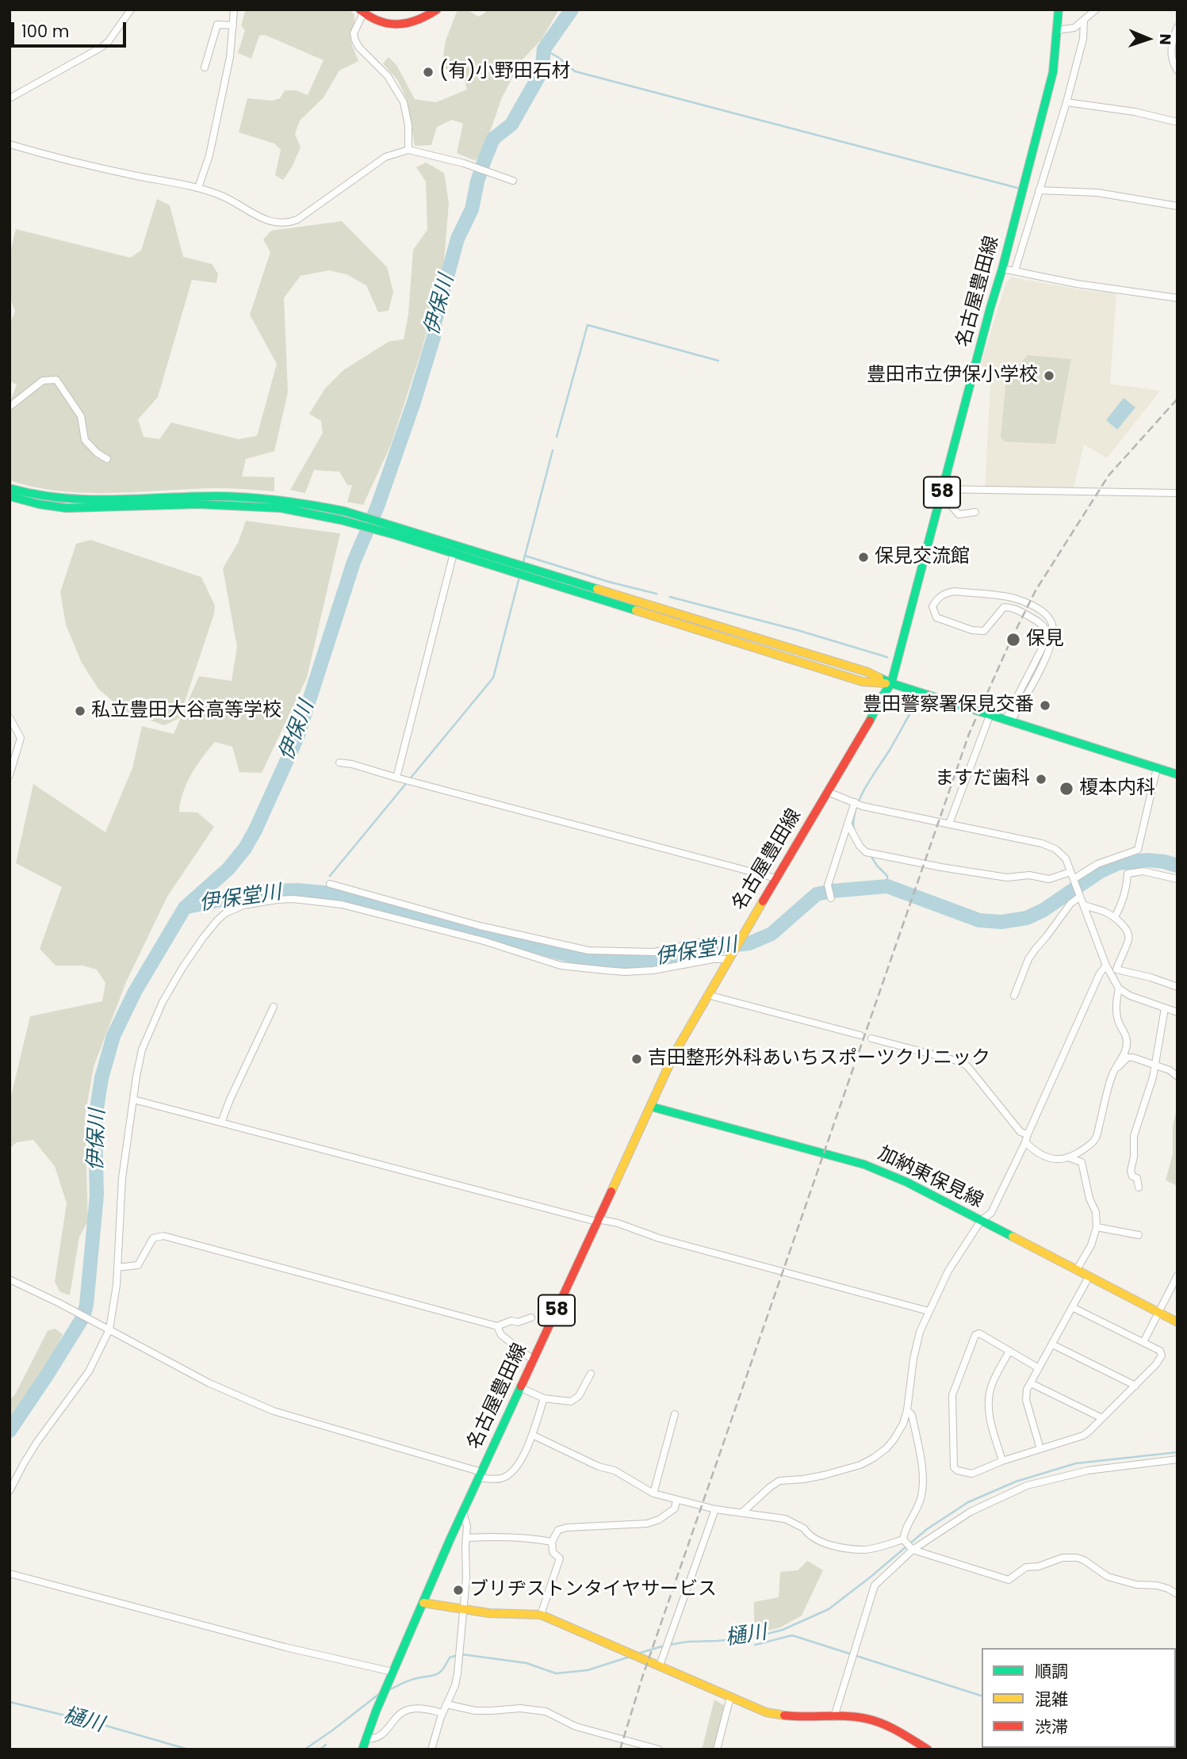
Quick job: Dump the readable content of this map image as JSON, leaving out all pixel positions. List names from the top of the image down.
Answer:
{
  "streets": {
    "main road": ["名古屋豊田線", "58", "加納東保見線"]
  },
  "crossings": [
    ["名古屋豊田線", "加納東保見線"]
  ],
  "water": ["伊保川", "伊保堂川", "樋川"],
  "places": [
    "(有)小野田石材",
    "豊田市立伊保小学校",
    "保見交流館",
    "保見",
    "豊田警察署保見交番",
    "私立豊田大谷高等学校",
    "ますだ歯科",
    "榎本内科",
    "吉田整形外科あいちスポーツクリニック",
    "ブリヂストンタイヤサービス"
  ],
  "legend": ["順調", "混雑", "渋滞"],
  "scale_bar": "100 m",
  "north": "right"
}
